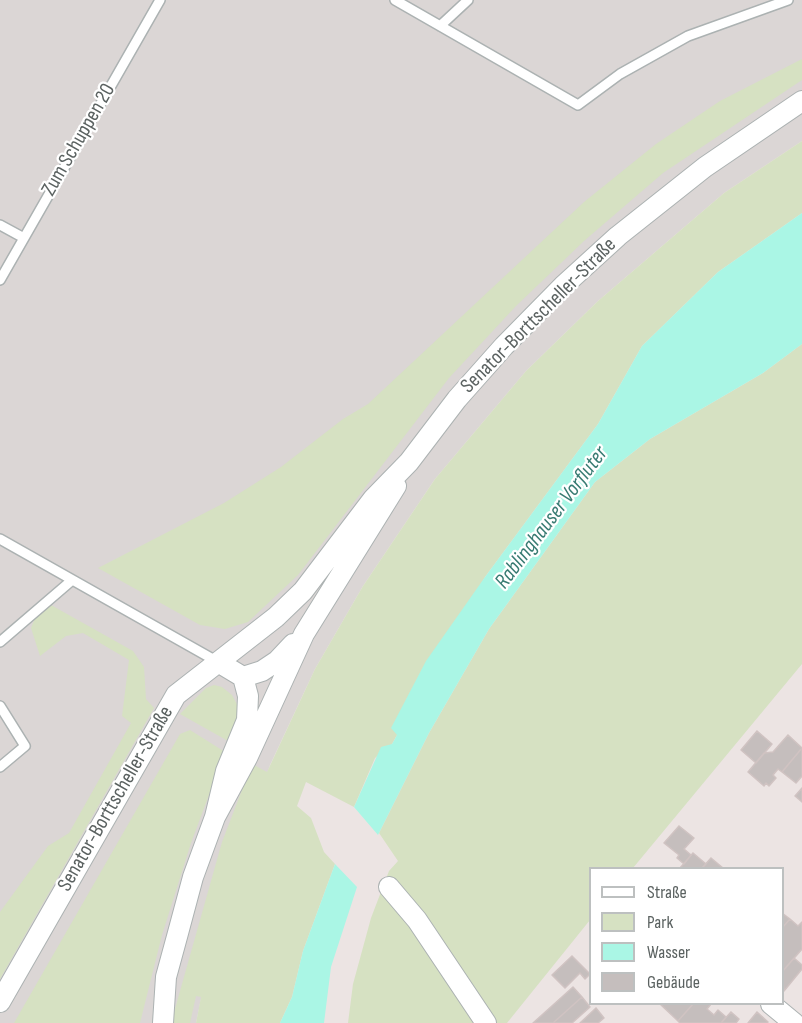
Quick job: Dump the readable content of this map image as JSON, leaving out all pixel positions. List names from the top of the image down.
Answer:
{
  "streets": {
    "street": ["Senator-Borttscheller-Straße"],
    "lane": ["Zum Schuppen 20"]
  },
  "water": ["Rablinghauser Vorfluter"],
  "legend": [
    "Straße",
    "Park",
    "Wasser",
    "Gebäude"
  ]
}
